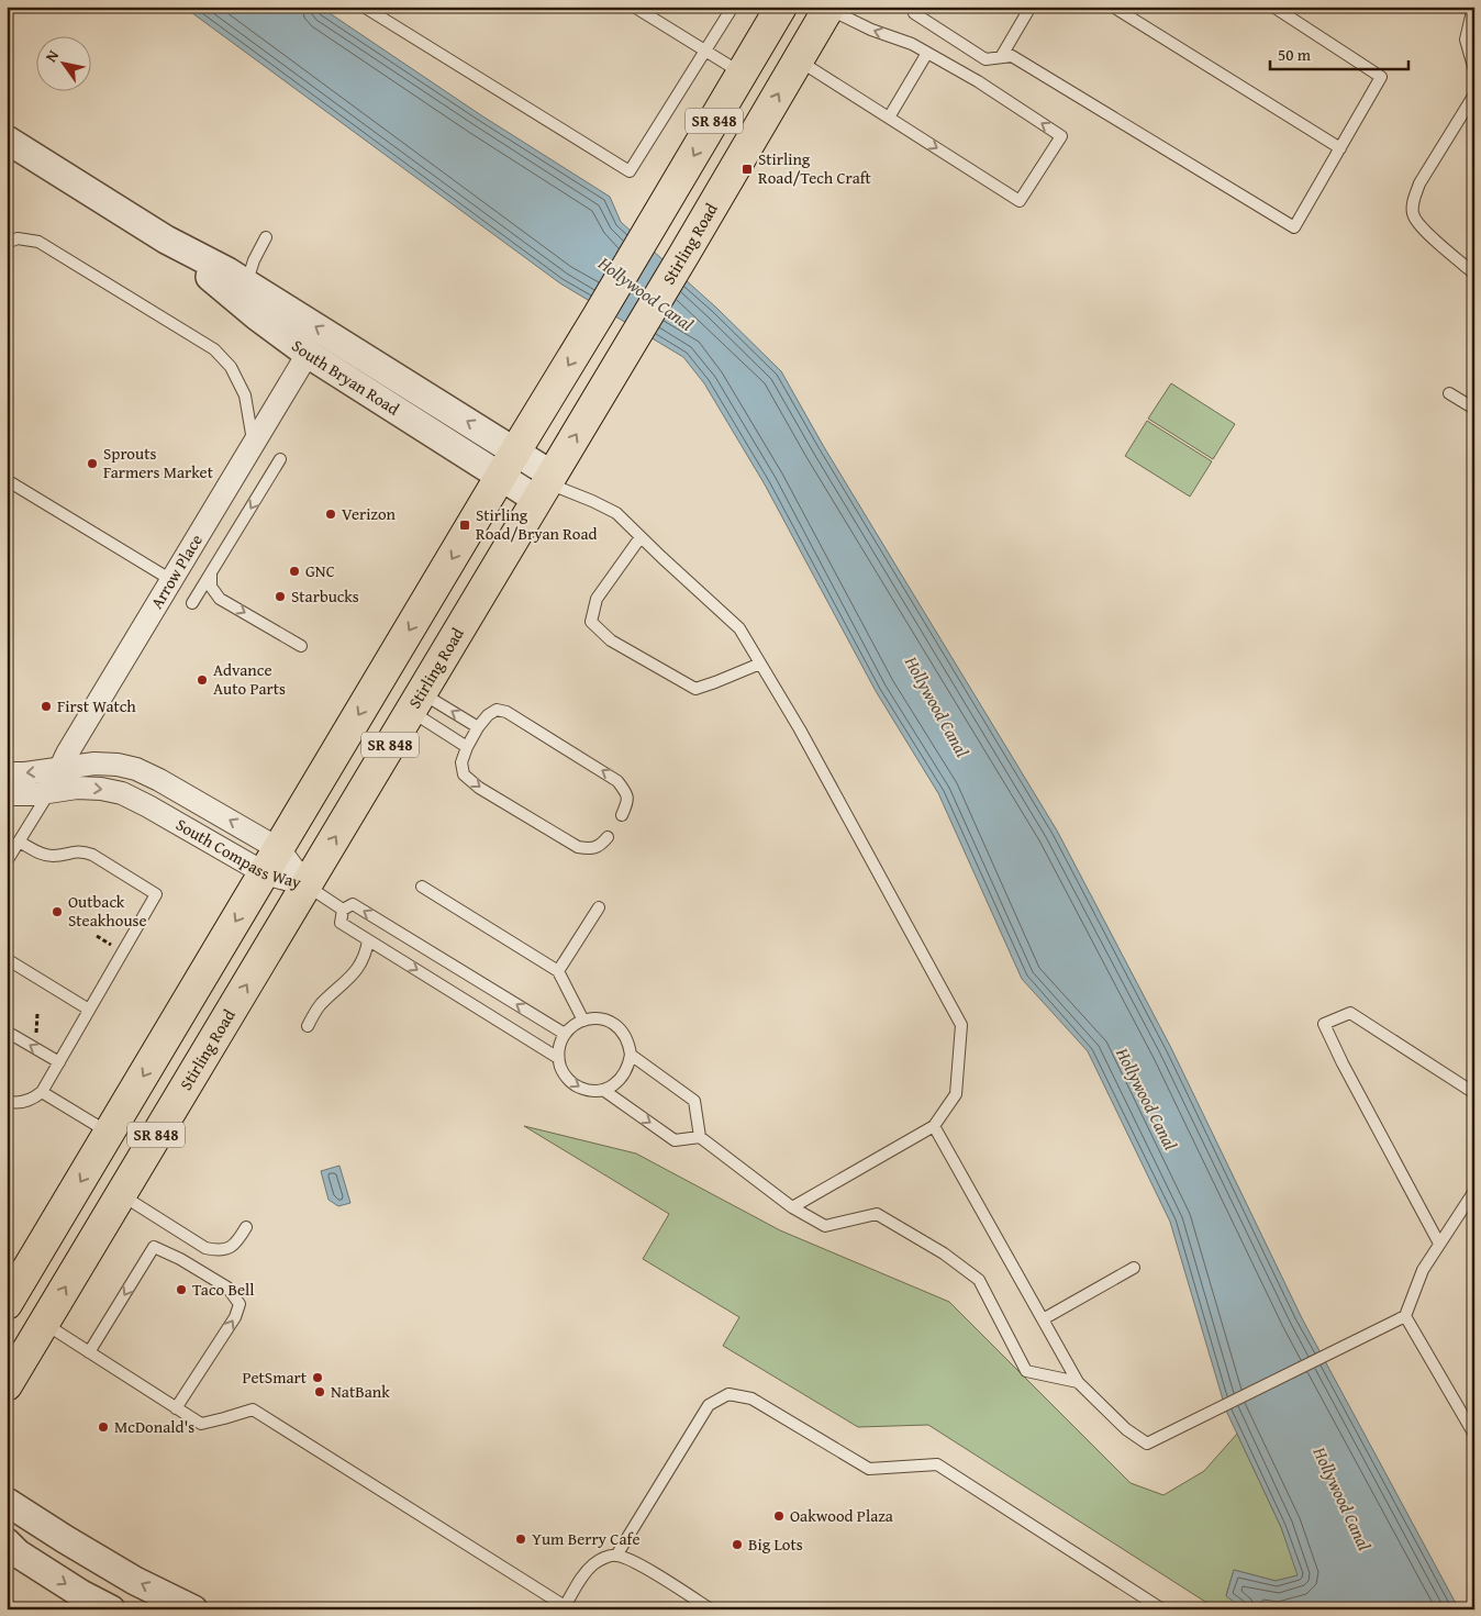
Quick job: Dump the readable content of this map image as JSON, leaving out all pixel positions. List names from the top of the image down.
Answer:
{
  "streets": {
    "main road": ["SR 848", "Stirling Road"],
    "street": ["South Bryan Road", "Arrow Place", "South Compass Way"]
  },
  "crossings": [
    ["SR 848", "South Bryan Road"],
    ["SR 848", "South Compass Way"],
    ["Stirling Road", "South Bryan Road"],
    ["Stirling Road", "South Compass Way"],
    ["South Bryan Road", "Arrow Place"],
    ["Arrow Place", "South Compass Way"]
  ],
  "water": ["Hollywood Canal"],
  "places": {
    "transit": ["Stirling Road/Tech Craft", "Stirling Road/Bryan Road"],
    "other": [
      "Sprouts Farmers Market",
      "Verizon",
      "GNC",
      "Starbucks",
      "Advance Auto Parts",
      "First Watch",
      "Outback Steakhouse",
      "Taco Bell",
      "PetSmart",
      "NatBank",
      "McDonald's",
      "Oakwood Plaza",
      "Yum Berry Cafe",
      "Big Lots"
    ]
  },
  "scale_bar": "50 m",
  "north": "top left"
}
